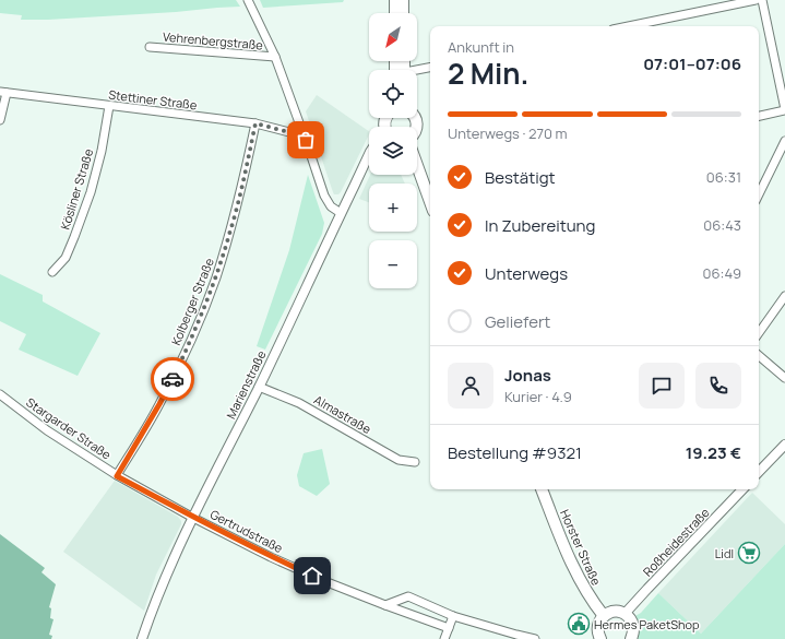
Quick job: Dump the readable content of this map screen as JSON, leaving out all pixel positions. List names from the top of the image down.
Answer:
{
  "streets": {
    "main road": ["Horster Straße"],
    "street": [
      "Vehrenbergstraße",
      "Stettiner Straße",
      "Kösliner Straße",
      "Kolberger Straße",
      "Marienstraße",
      "Almastraße",
      "Stargarder Straße",
      "Gertrudstraße",
      "Roßheidestraße"
    ]
  },
  "crossings": [
    ["Vehrenbergstraße", "Stettiner Straße"],
    ["Vehrenbergstraße", "Marienstraße"],
    ["Stettiner Straße", "Kösliner Straße"],
    ["Stettiner Straße", "Kolberger Straße"],
    ["Kolberger Straße", "Stargarder Straße"],
    ["Marienstraße", "Almastraße"],
    ["Marienstraße", "Stargarder Straße"],
    ["Marienstraße", "Gertrudstraße"],
    ["Stargarder Straße", "Gertrudstraße"]
  ],
  "places": {
    "supermarket": ["Lidl"],
    "public building": ["Hermes PaketShop"]
  },
  "north": "bottom left",
  "page": {
    "map_buttons": ["+", "−"],
    "heading": ["2 Min.", "Ankunft in", "07:01–07:06"],
    "panel": [
      "Jonas",
      "Kurier · 4.9",
      "Bestellung #9321",
      "19.23 €"
    ],
    "bar": "Unterwegs · 270 m",
    "list": [
      ["Bestätigt", "06:31"],
      ["In Zubereitung", "06:43"],
      ["Unterwegs", "06:49"],
      "Geliefert"
    ]
  }
}
